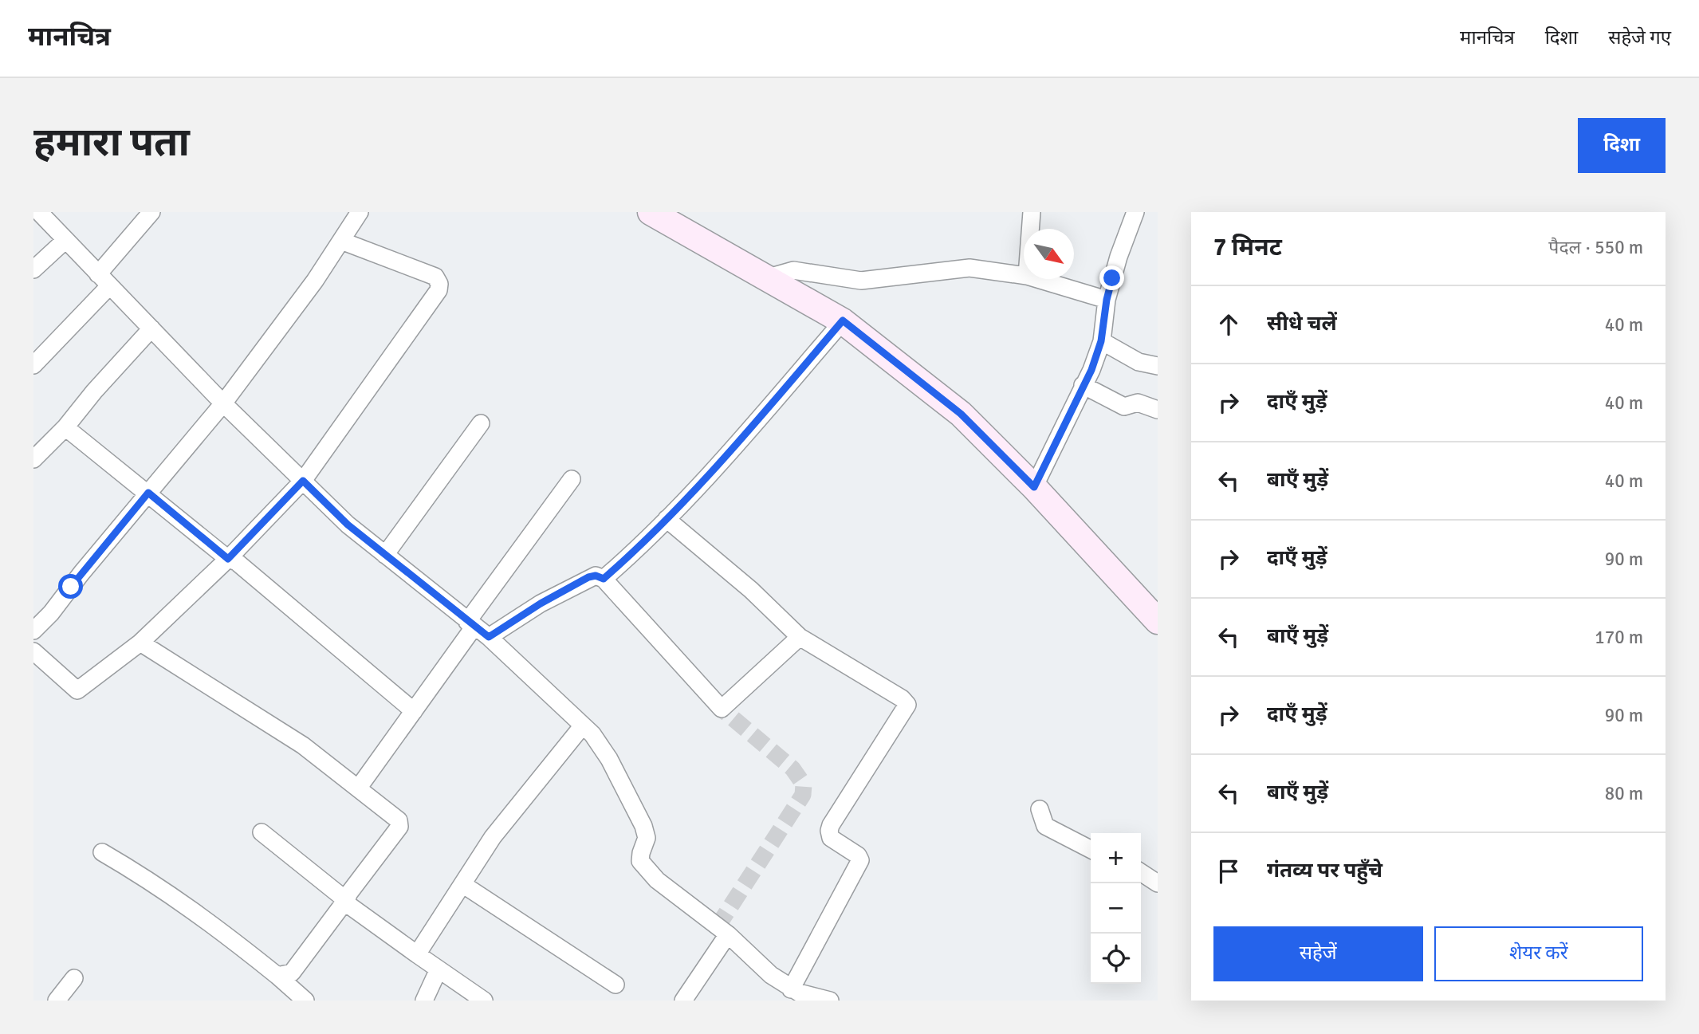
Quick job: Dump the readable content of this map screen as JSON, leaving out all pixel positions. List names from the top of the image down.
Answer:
{
  "north": "bottom right",
  "page": {
    "header": "मानचित्र",
    "nav": ["मानचित्र", "दिशा", "सहेजे गए"],
    "buttons": [
      "दिशा",
      ["सहेजें", "शेयर करें"]
    ],
    "title": "हमारा पता",
    "heading": ["7 मिनट", "पैदल · 550 m"],
    "list": [
      ["सीधे चलें", "40 m"],
      ["दाएँ मुड़ें", "40 m"],
      ["बाएँ मुड़ें", "40 m"],
      ["दाएँ मुड़ें", "90 m"],
      ["बाएँ मुड़ें", "170 m"],
      ["दाएँ मुड़ें", "90 m"],
      ["बाएँ मुड़ें", "80 m"],
      "गंतव्य पर पहुँचे"
    ],
    "map_buttons": ["+", "−"]
  }
}
